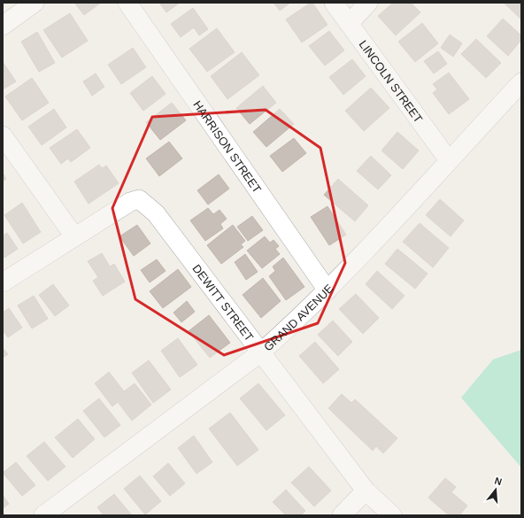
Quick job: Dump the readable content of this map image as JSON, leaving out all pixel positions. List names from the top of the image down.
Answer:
{
  "streets": {
    "street": [
      "LINCOLN STREET",
      "HARRISON STREET",
      "DEWITT STREET",
      "GRAND AVENUE"
    ]
  },
  "crossings": [
    ["LINCOLN STREET", "GRAND AVENUE"],
    ["HARRISON STREET", "GRAND AVENUE"],
    ["DEWITT STREET", "GRAND AVENUE"]
  ],
  "north": "top"
}
